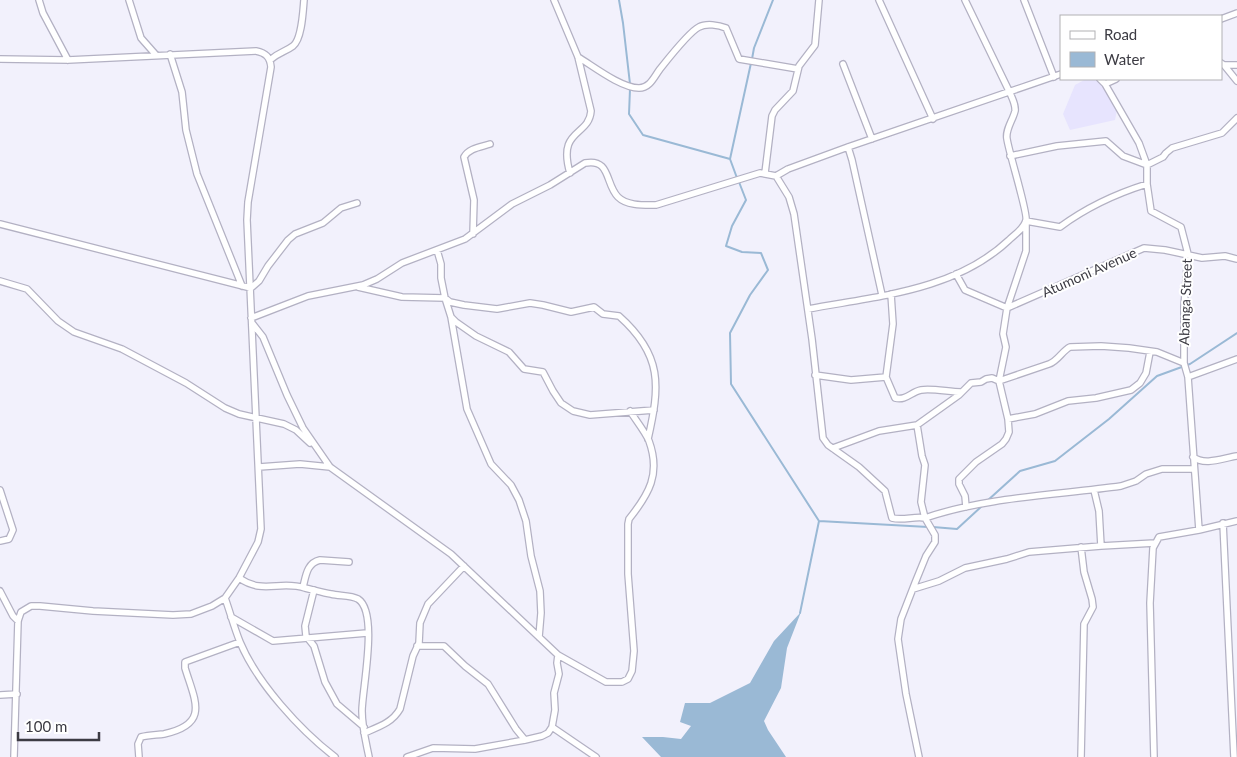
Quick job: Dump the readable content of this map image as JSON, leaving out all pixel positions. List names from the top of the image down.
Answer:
{
  "streets": {
    "street": ["Atumoni Avenue", "Abanga Street"]
  },
  "crossings": [
    ["Atumoni Avenue", "Abanga Street"]
  ],
  "legend": ["Road", "Water"],
  "scale_bar": "100 m"
}
